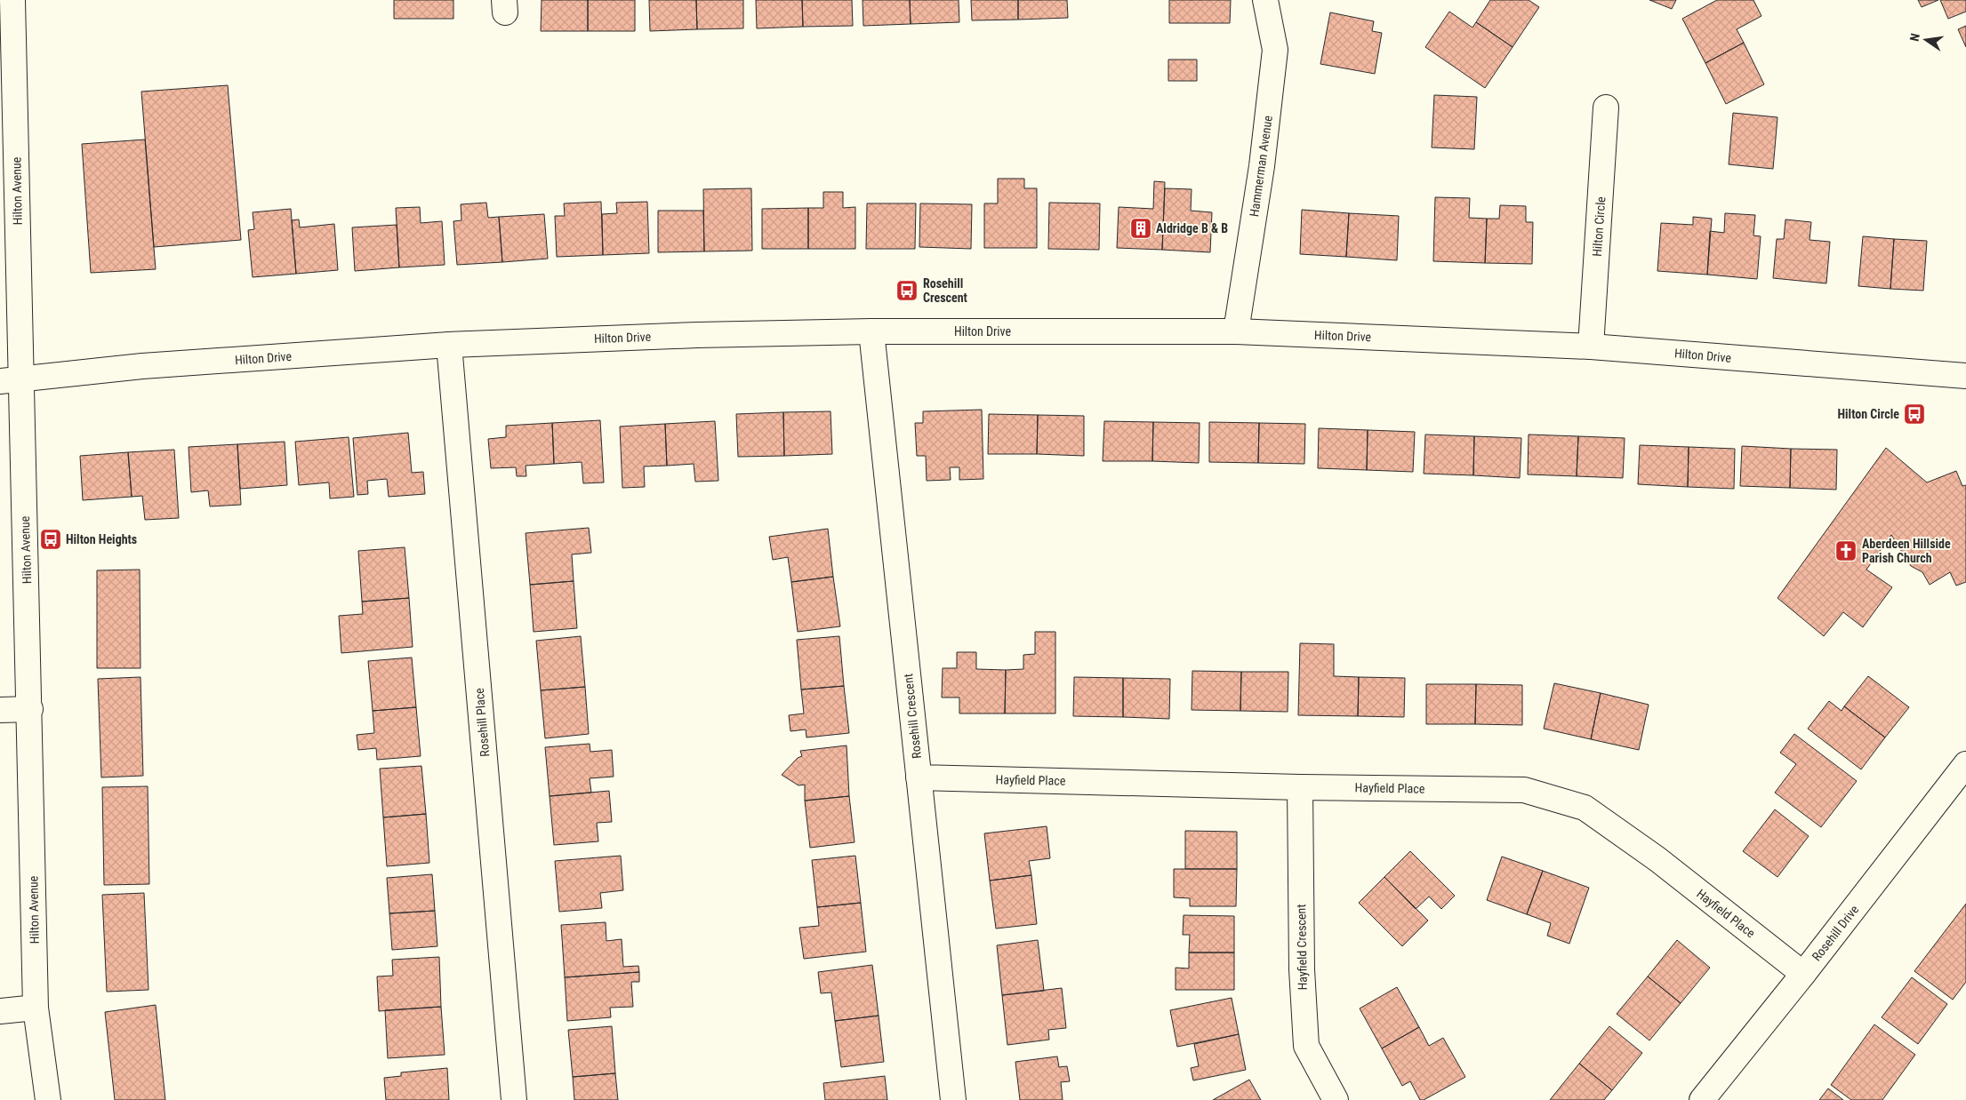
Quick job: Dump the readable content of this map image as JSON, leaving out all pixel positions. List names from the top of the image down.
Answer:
{
  "streets": {
    "street": [
      "Hammerman Avenue",
      "Hilton Avenue",
      "Hilton Circle",
      "Hilton Drive",
      "Rosehill Crescent",
      "Rosehill Place",
      "Hayfield Place",
      "Rosehill Drive",
      "Hayfield Crescent"
    ]
  },
  "crossings": [
    ["Hammerman Avenue", "Hilton Drive"],
    ["Hilton Avenue", "Hilton Drive"],
    ["Hilton Circle", "Hilton Drive"],
    ["Hilton Drive", "Rosehill Crescent"],
    ["Hilton Drive", "Rosehill Place"],
    ["Rosehill Crescent", "Hayfield Place"],
    ["Hayfield Place", "Rosehill Drive"],
    ["Hayfield Place", "Hayfield Crescent"]
  ],
  "places": {
    "building": ["Aldridge B & B"],
    "bus stop": ["Rosehill Crescent", "Hilton Circle", "Hilton Heights"],
    "church": ["Aberdeen Hillside Parish Church"]
  },
  "north": "left"
}
